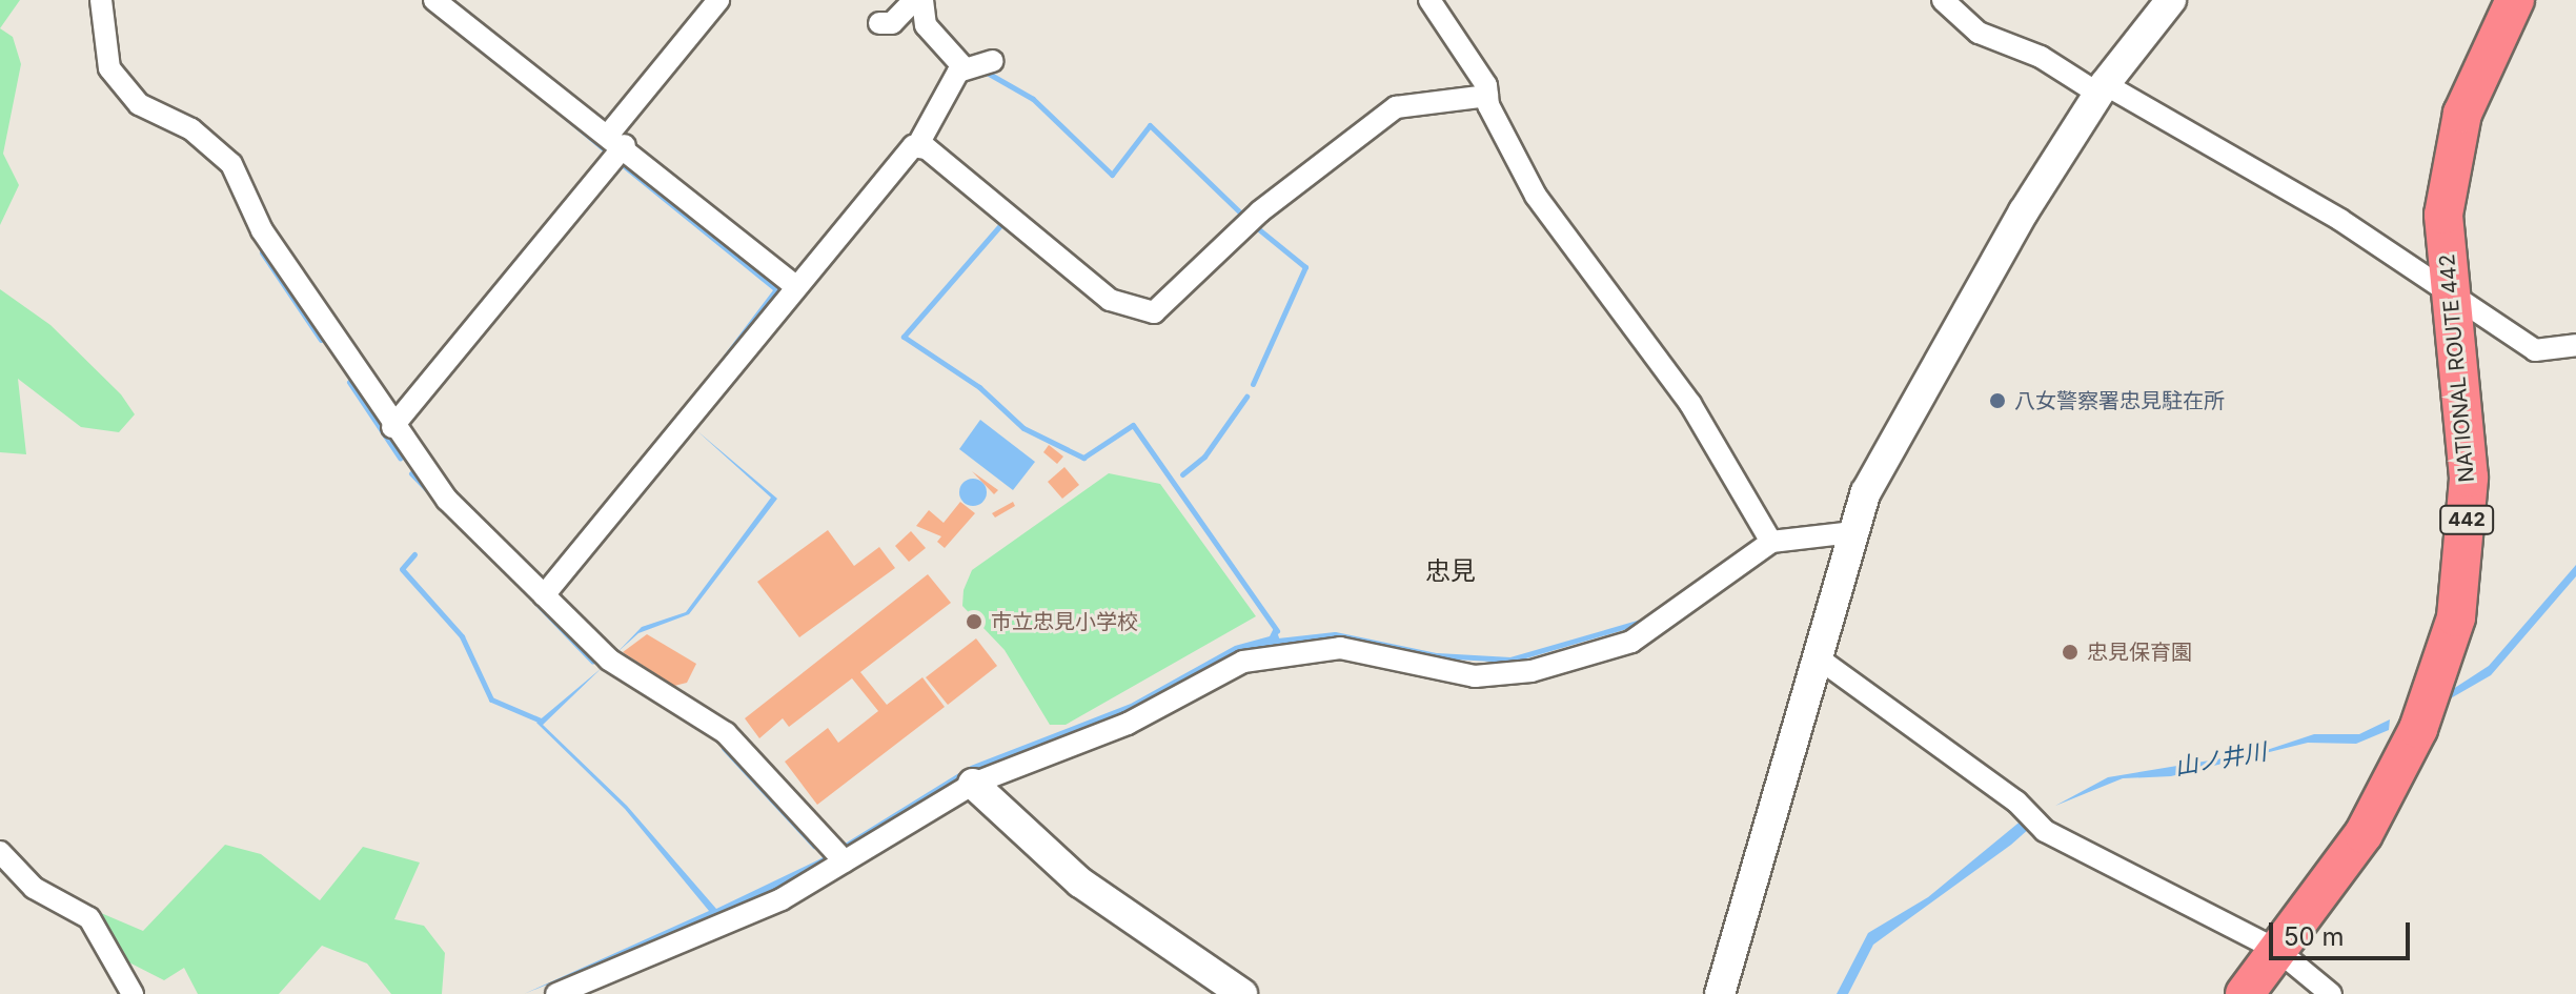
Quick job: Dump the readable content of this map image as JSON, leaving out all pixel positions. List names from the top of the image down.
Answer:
{
  "streets": {
    "highway": ["NATIONAL ROUTE 442", "442"]
  },
  "districts": ["忠見"],
  "water": ["山ノ井川"],
  "places": ["八女警察署忠見駐在所", "市立忠見小学校", "忠見保育園"],
  "scale_bar": "50 m"
}
